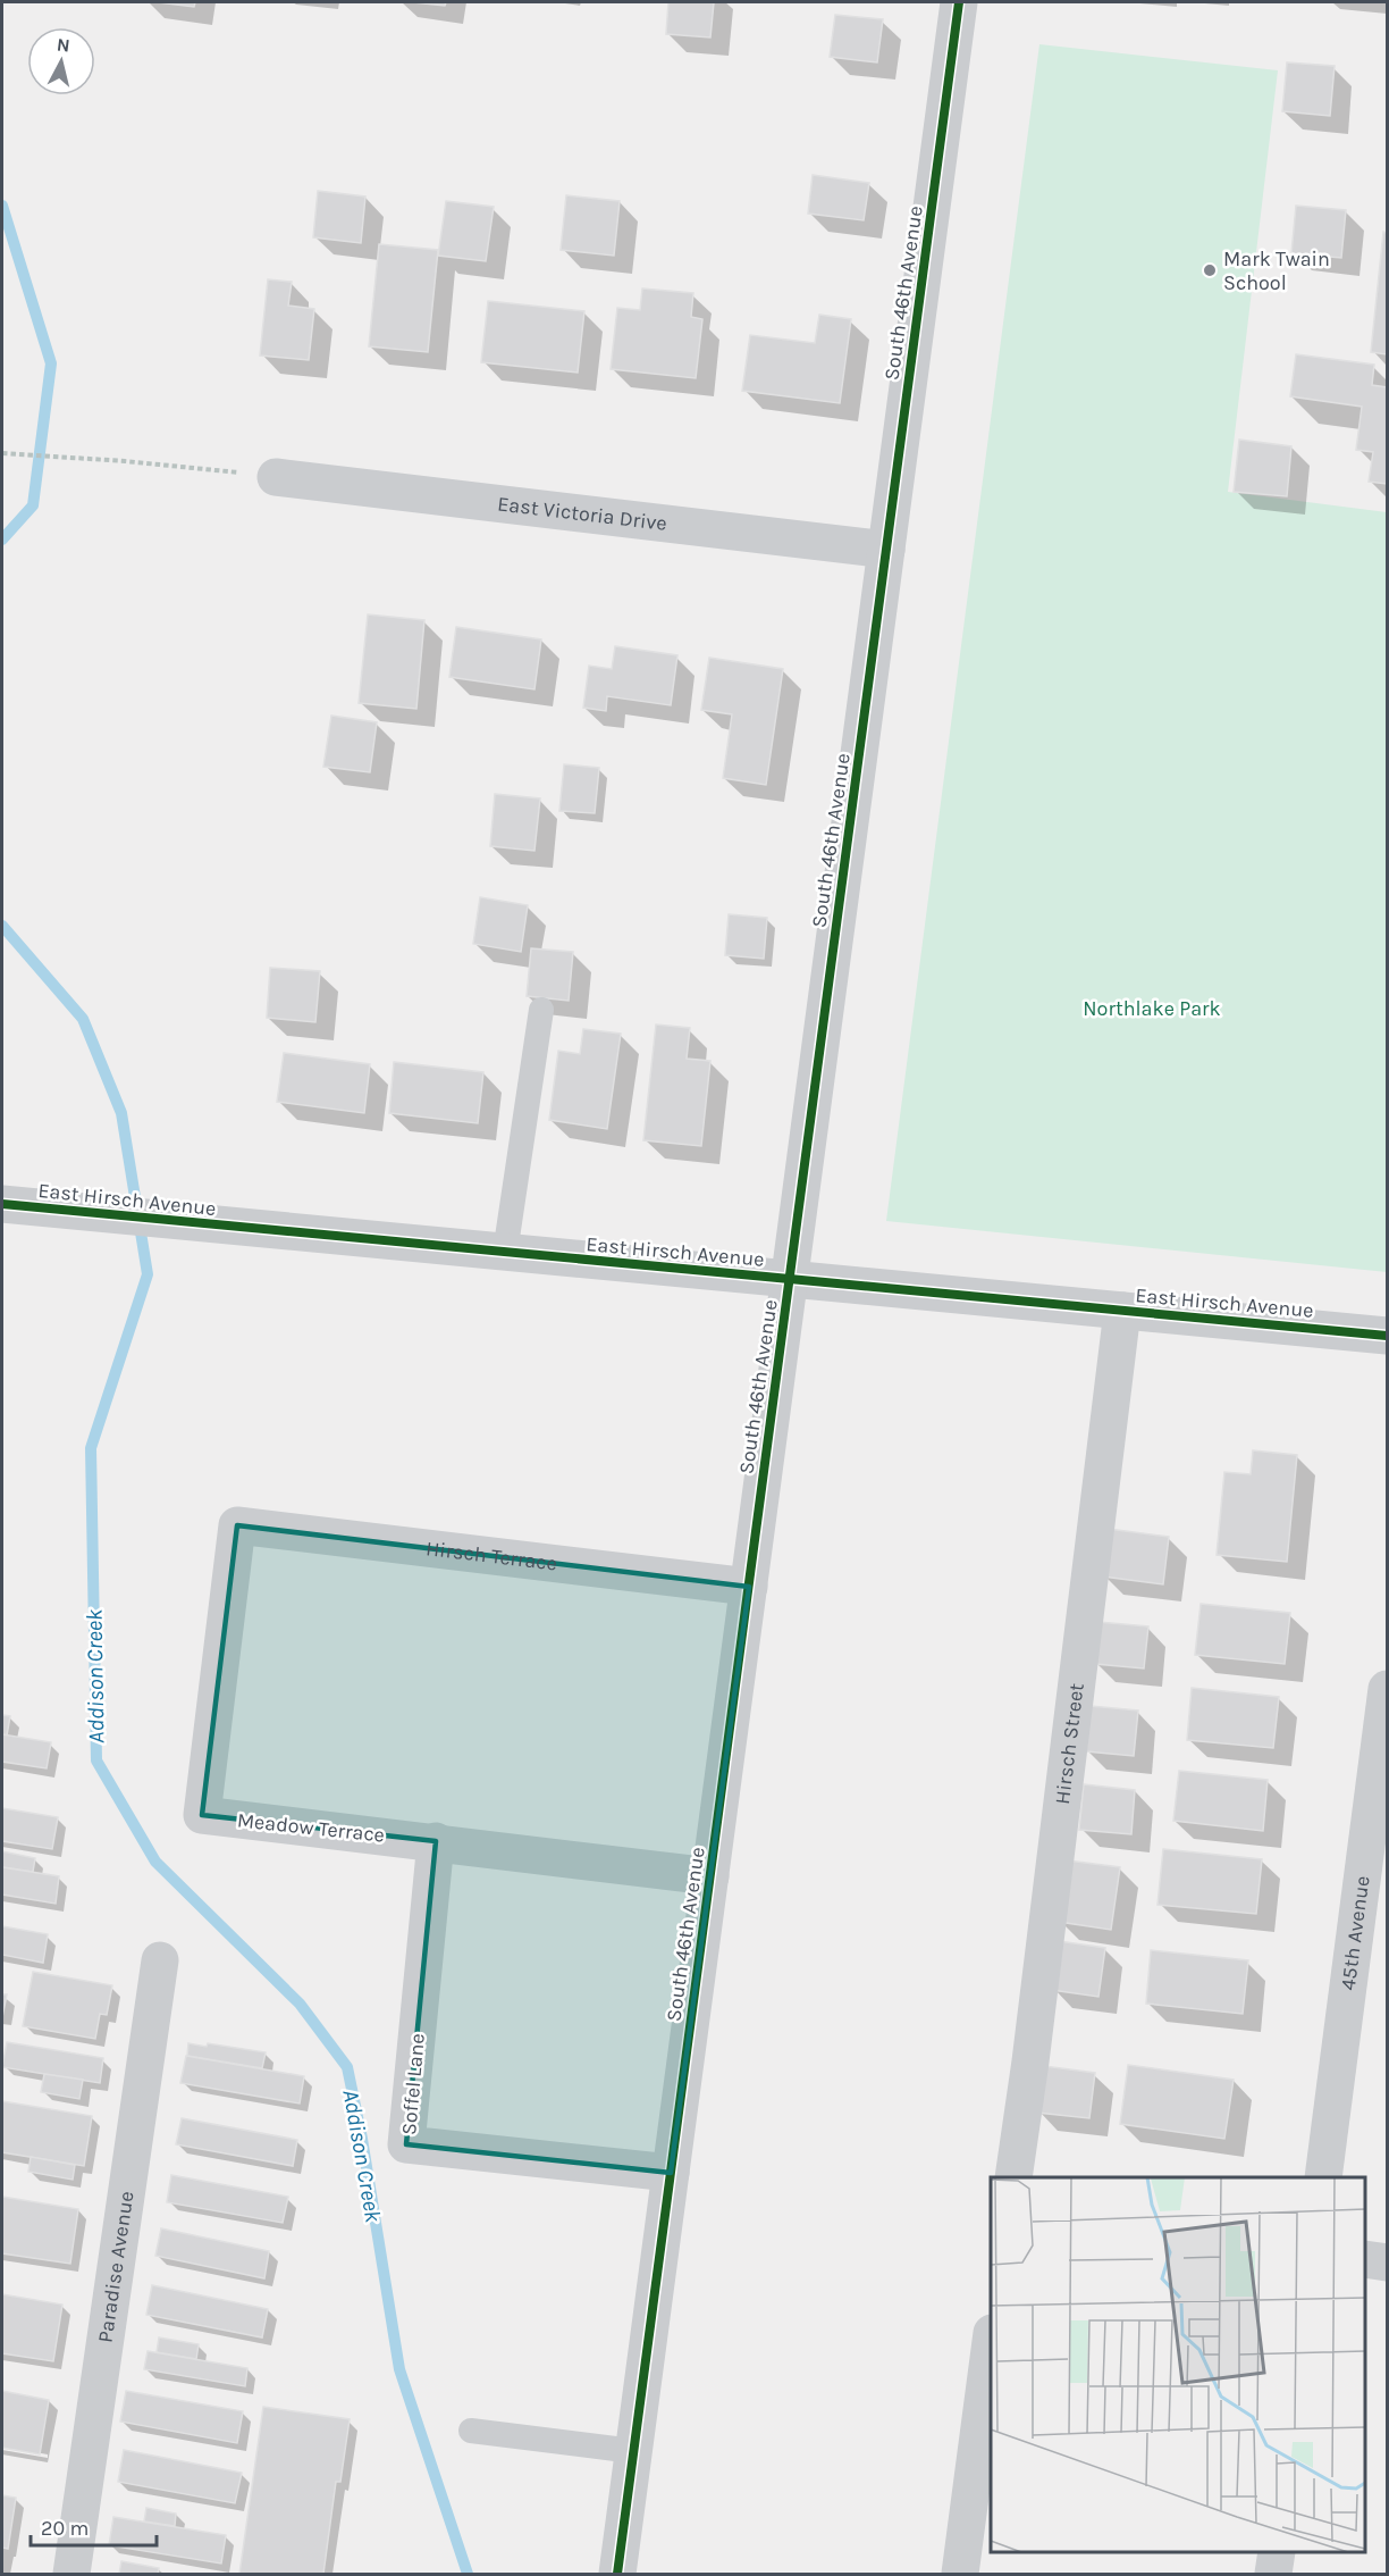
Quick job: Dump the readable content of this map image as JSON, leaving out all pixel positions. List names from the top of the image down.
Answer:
{
  "streets": {
    "street": [
      "South 46th Avenue",
      "East Victoria Drive",
      "East Hirsch Avenue",
      "Hirsch Terrace",
      "Hirsch Street",
      "Meadow Terrace",
      "45th Avenue",
      "Soffel Lane",
      "Paradise Avenue"
    ]
  },
  "crossings": [
    ["South 46th Avenue", "East Victoria Drive"],
    ["South 46th Avenue", "East Hirsch Avenue"],
    ["South 46th Avenue", "Hirsch Terrace"],
    ["South 46th Avenue", "Meadow Terrace"],
    ["South 46th Avenue", "Soffel Lane"],
    ["East Hirsch Avenue", "Hirsch Street"],
    ["Hirsch Terrace", "Meadow Terrace"],
    ["Meadow Terrace", "Soffel Lane"]
  ],
  "water": ["Addison Creek"],
  "parks": ["Northlake Park"],
  "places": ["Mark Twain School"],
  "scale_bar": "20 m",
  "north": "top"
}
